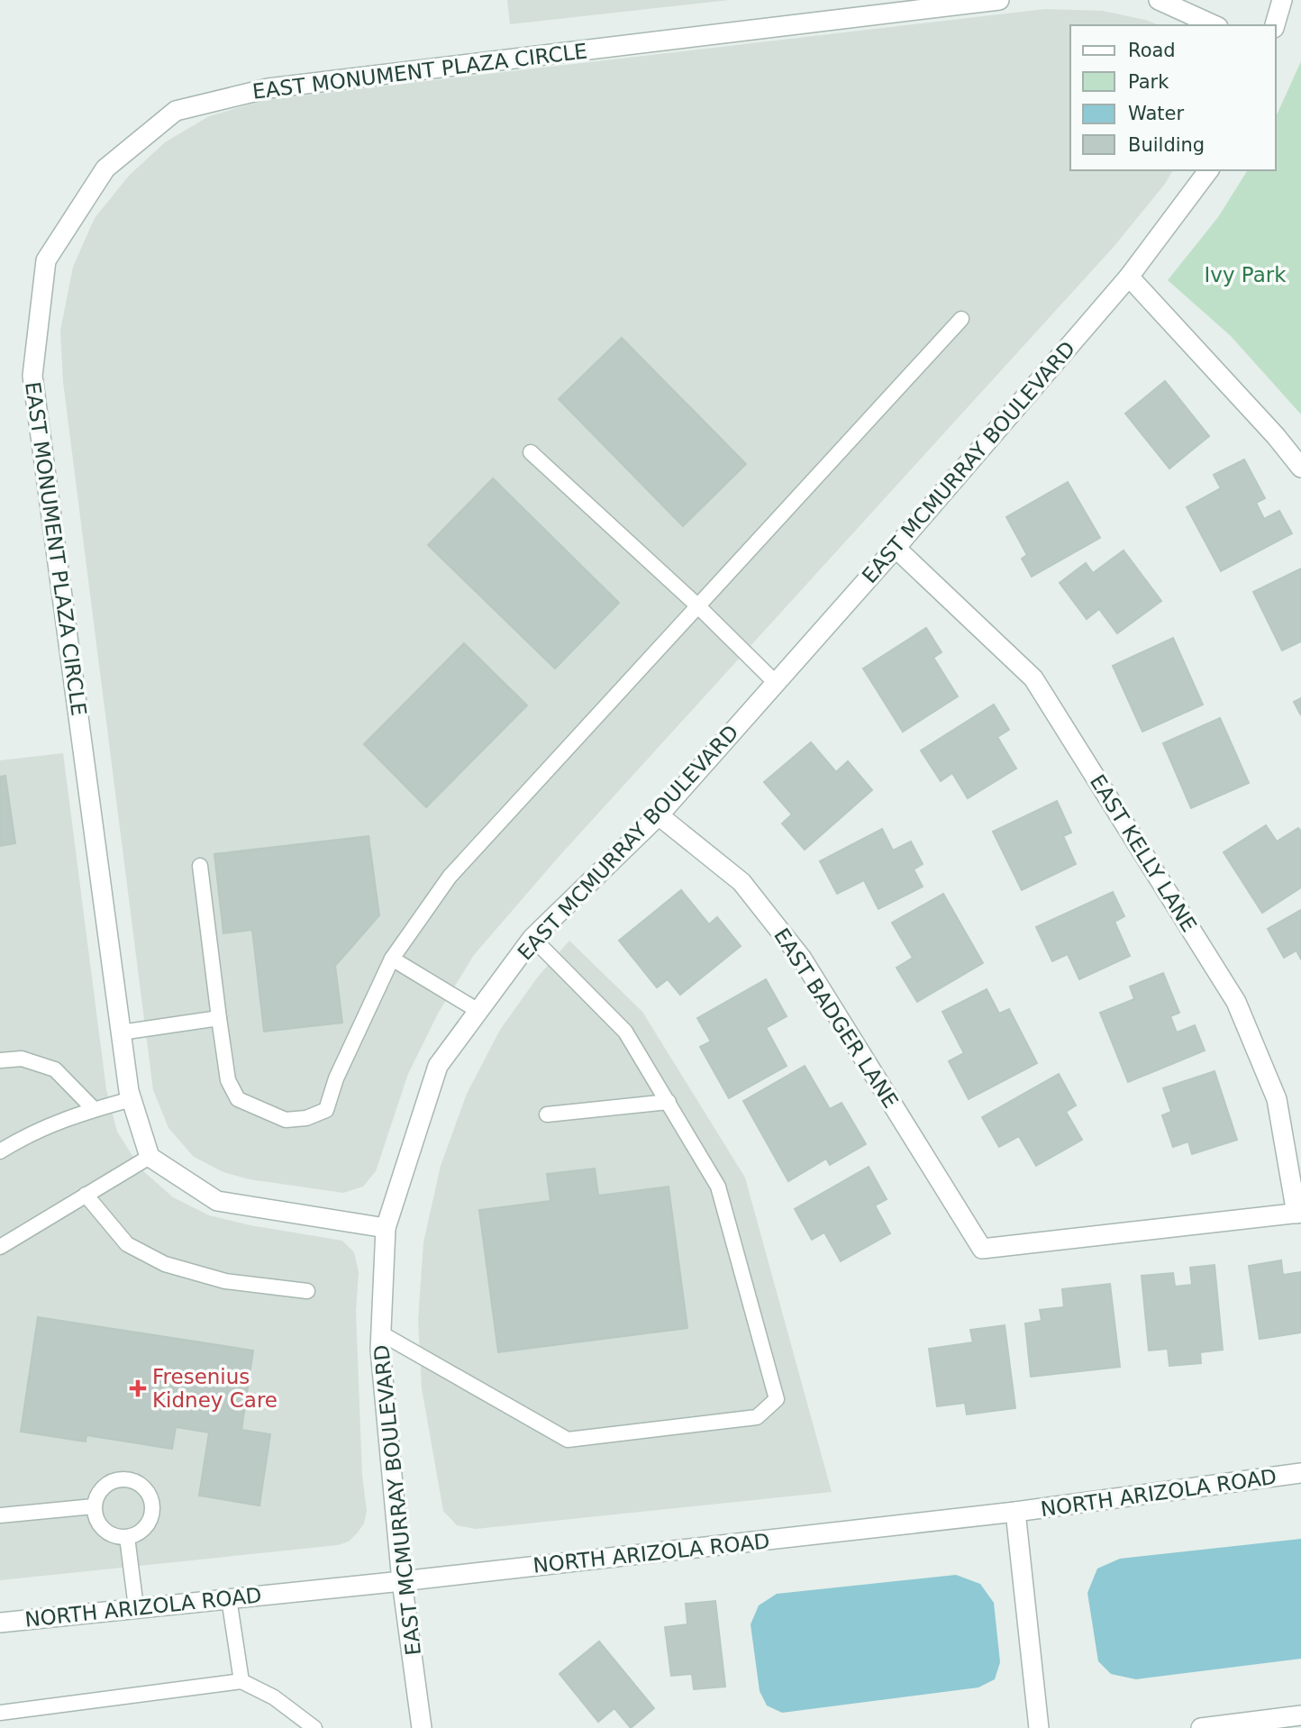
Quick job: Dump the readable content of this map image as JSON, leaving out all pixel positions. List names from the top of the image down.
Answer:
{
  "streets": {
    "street": [
      "EAST MONUMENT PLAZA CIRCLE",
      "EAST MCMURRAY BOULEVARD",
      "EAST KELLY LANE",
      "EAST BADGER LANE",
      "NORTH ARIZOLA ROAD"
    ]
  },
  "crossings": [
    ["EAST MCMURRAY BOULEVARD", "EAST KELLY LANE"],
    ["EAST MCMURRAY BOULEVARD", "EAST BADGER LANE"],
    ["EAST MCMURRAY BOULEVARD", "NORTH ARIZOLA ROAD"],
    ["EAST KELLY LANE", "EAST BADGER LANE"]
  ],
  "parks": ["Ivy Park"],
  "places": {
    "health": ["Fresenius Kidney Care"]
  },
  "legend": [
    "Road",
    "Park",
    "Water",
    "Building"
  ]
}
